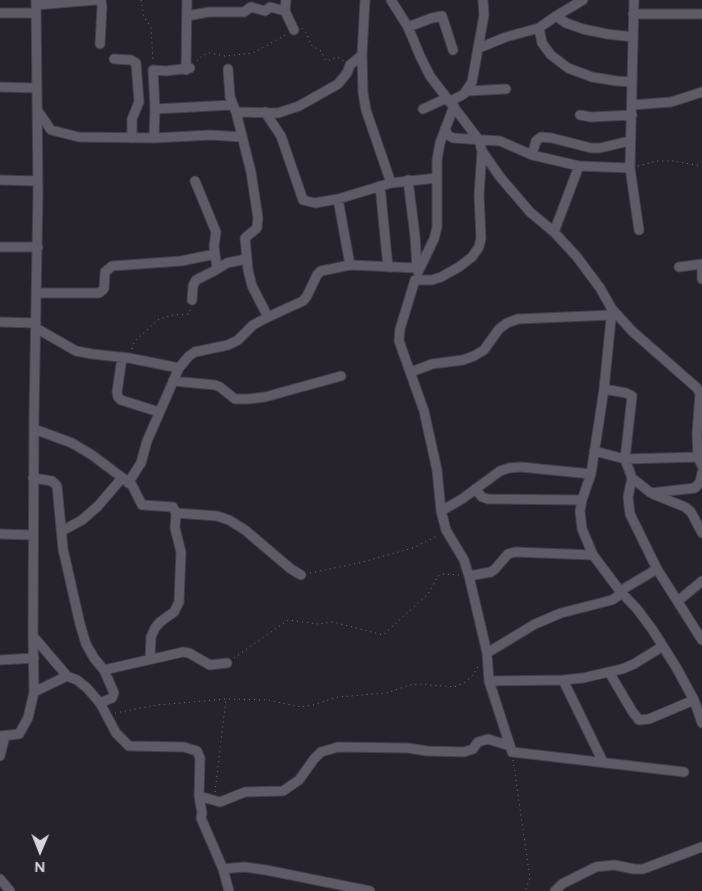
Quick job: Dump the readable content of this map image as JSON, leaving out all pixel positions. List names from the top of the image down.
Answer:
{
  "north": "bottom"
}
